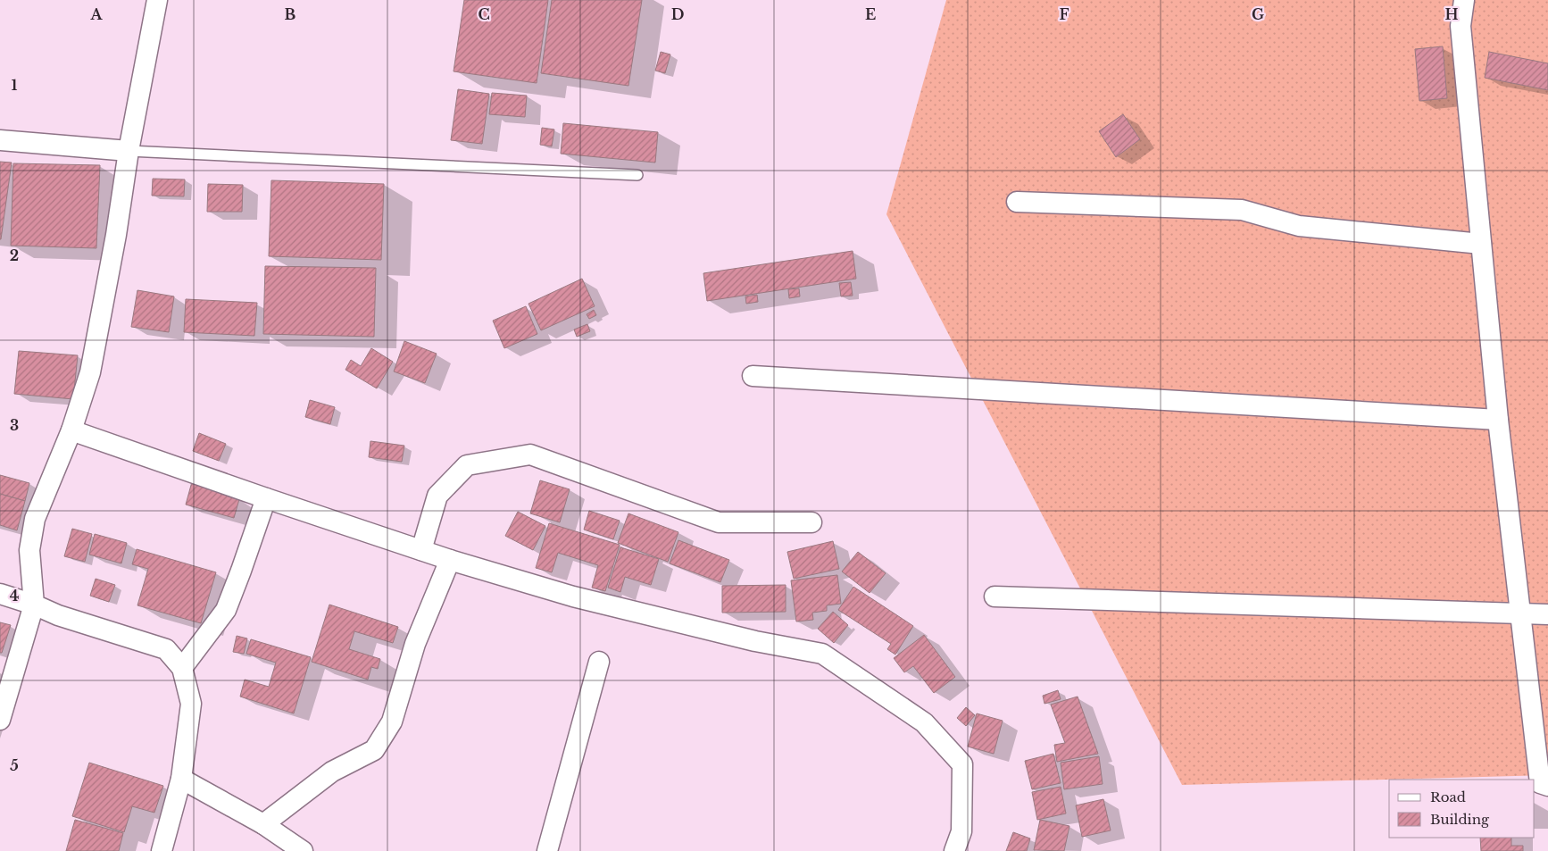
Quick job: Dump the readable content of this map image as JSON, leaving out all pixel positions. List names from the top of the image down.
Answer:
{
  "legend": ["Road", "Building"],
  "grid": {
    "columns": [
      "A",
      "B",
      "C",
      "D",
      "E",
      "F",
      "G",
      "H"
    ],
    "rows": [
      "1",
      "2",
      "3",
      "4",
      "5"
    ]
  }
}
